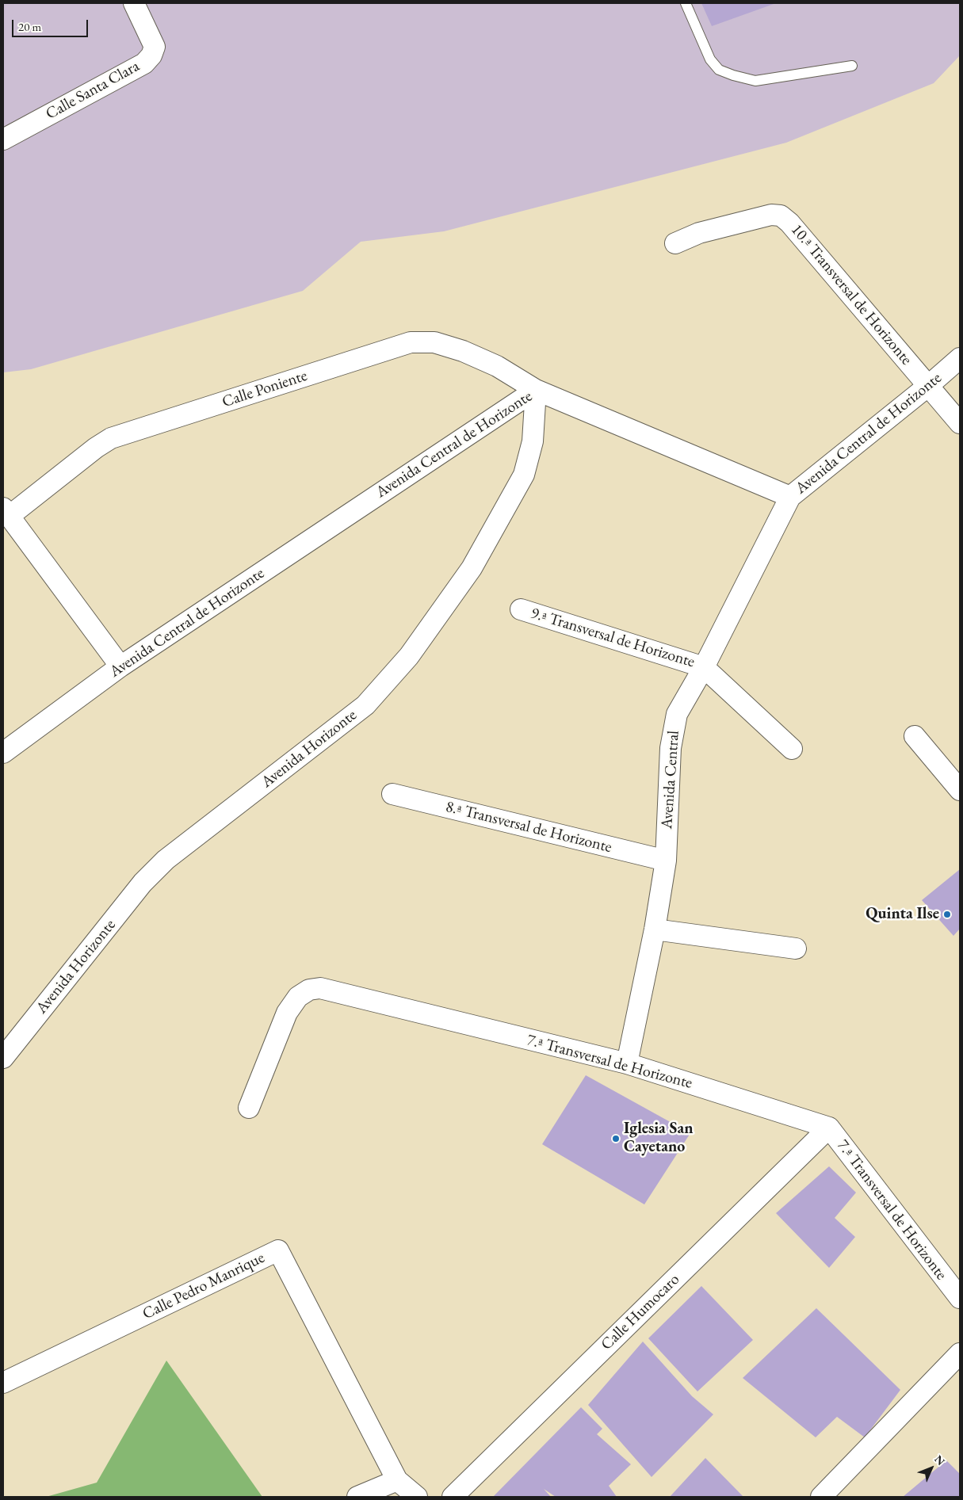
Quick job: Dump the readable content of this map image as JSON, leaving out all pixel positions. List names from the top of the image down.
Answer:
{
  "streets": {
    "street": [
      "Calle Santa Clara",
      "10.ª Transversal de Horizonte",
      "Calle Poniente",
      "Avenida Central de Horizonte",
      "9.ª Transversal de Horizonte",
      "Avenida Horizonte",
      "Avenida Central",
      "8.ª Transversal de Horizonte",
      "7.ª Transversal de Horizonte",
      "Calle Pedro Manrique",
      "Calle Humocaro"
    ]
  },
  "crossings": [
    ["10.ª Transversal de Horizonte", "Avenida Central de Horizonte"],
    ["Calle Poniente", "Avenida Central de Horizonte"],
    ["Calle Poniente", "Avenida Horizonte"],
    ["Avenida Central de Horizonte", "Avenida Horizonte"],
    ["Avenida Central de Horizonte", "Avenida Central"],
    ["9.ª Transversal de Horizonte", "Avenida Central"],
    ["Avenida Central", "8.ª Transversal de Horizonte"],
    ["Avenida Central", "7.ª Transversal de Horizonte"],
    ["7.ª Transversal de Horizonte", "Calle Humocaro"]
  ],
  "places": ["Quinta Ilse", "Iglesia San Cayetano"],
  "scale_bar": "20 m",
  "north": "top right"
}
